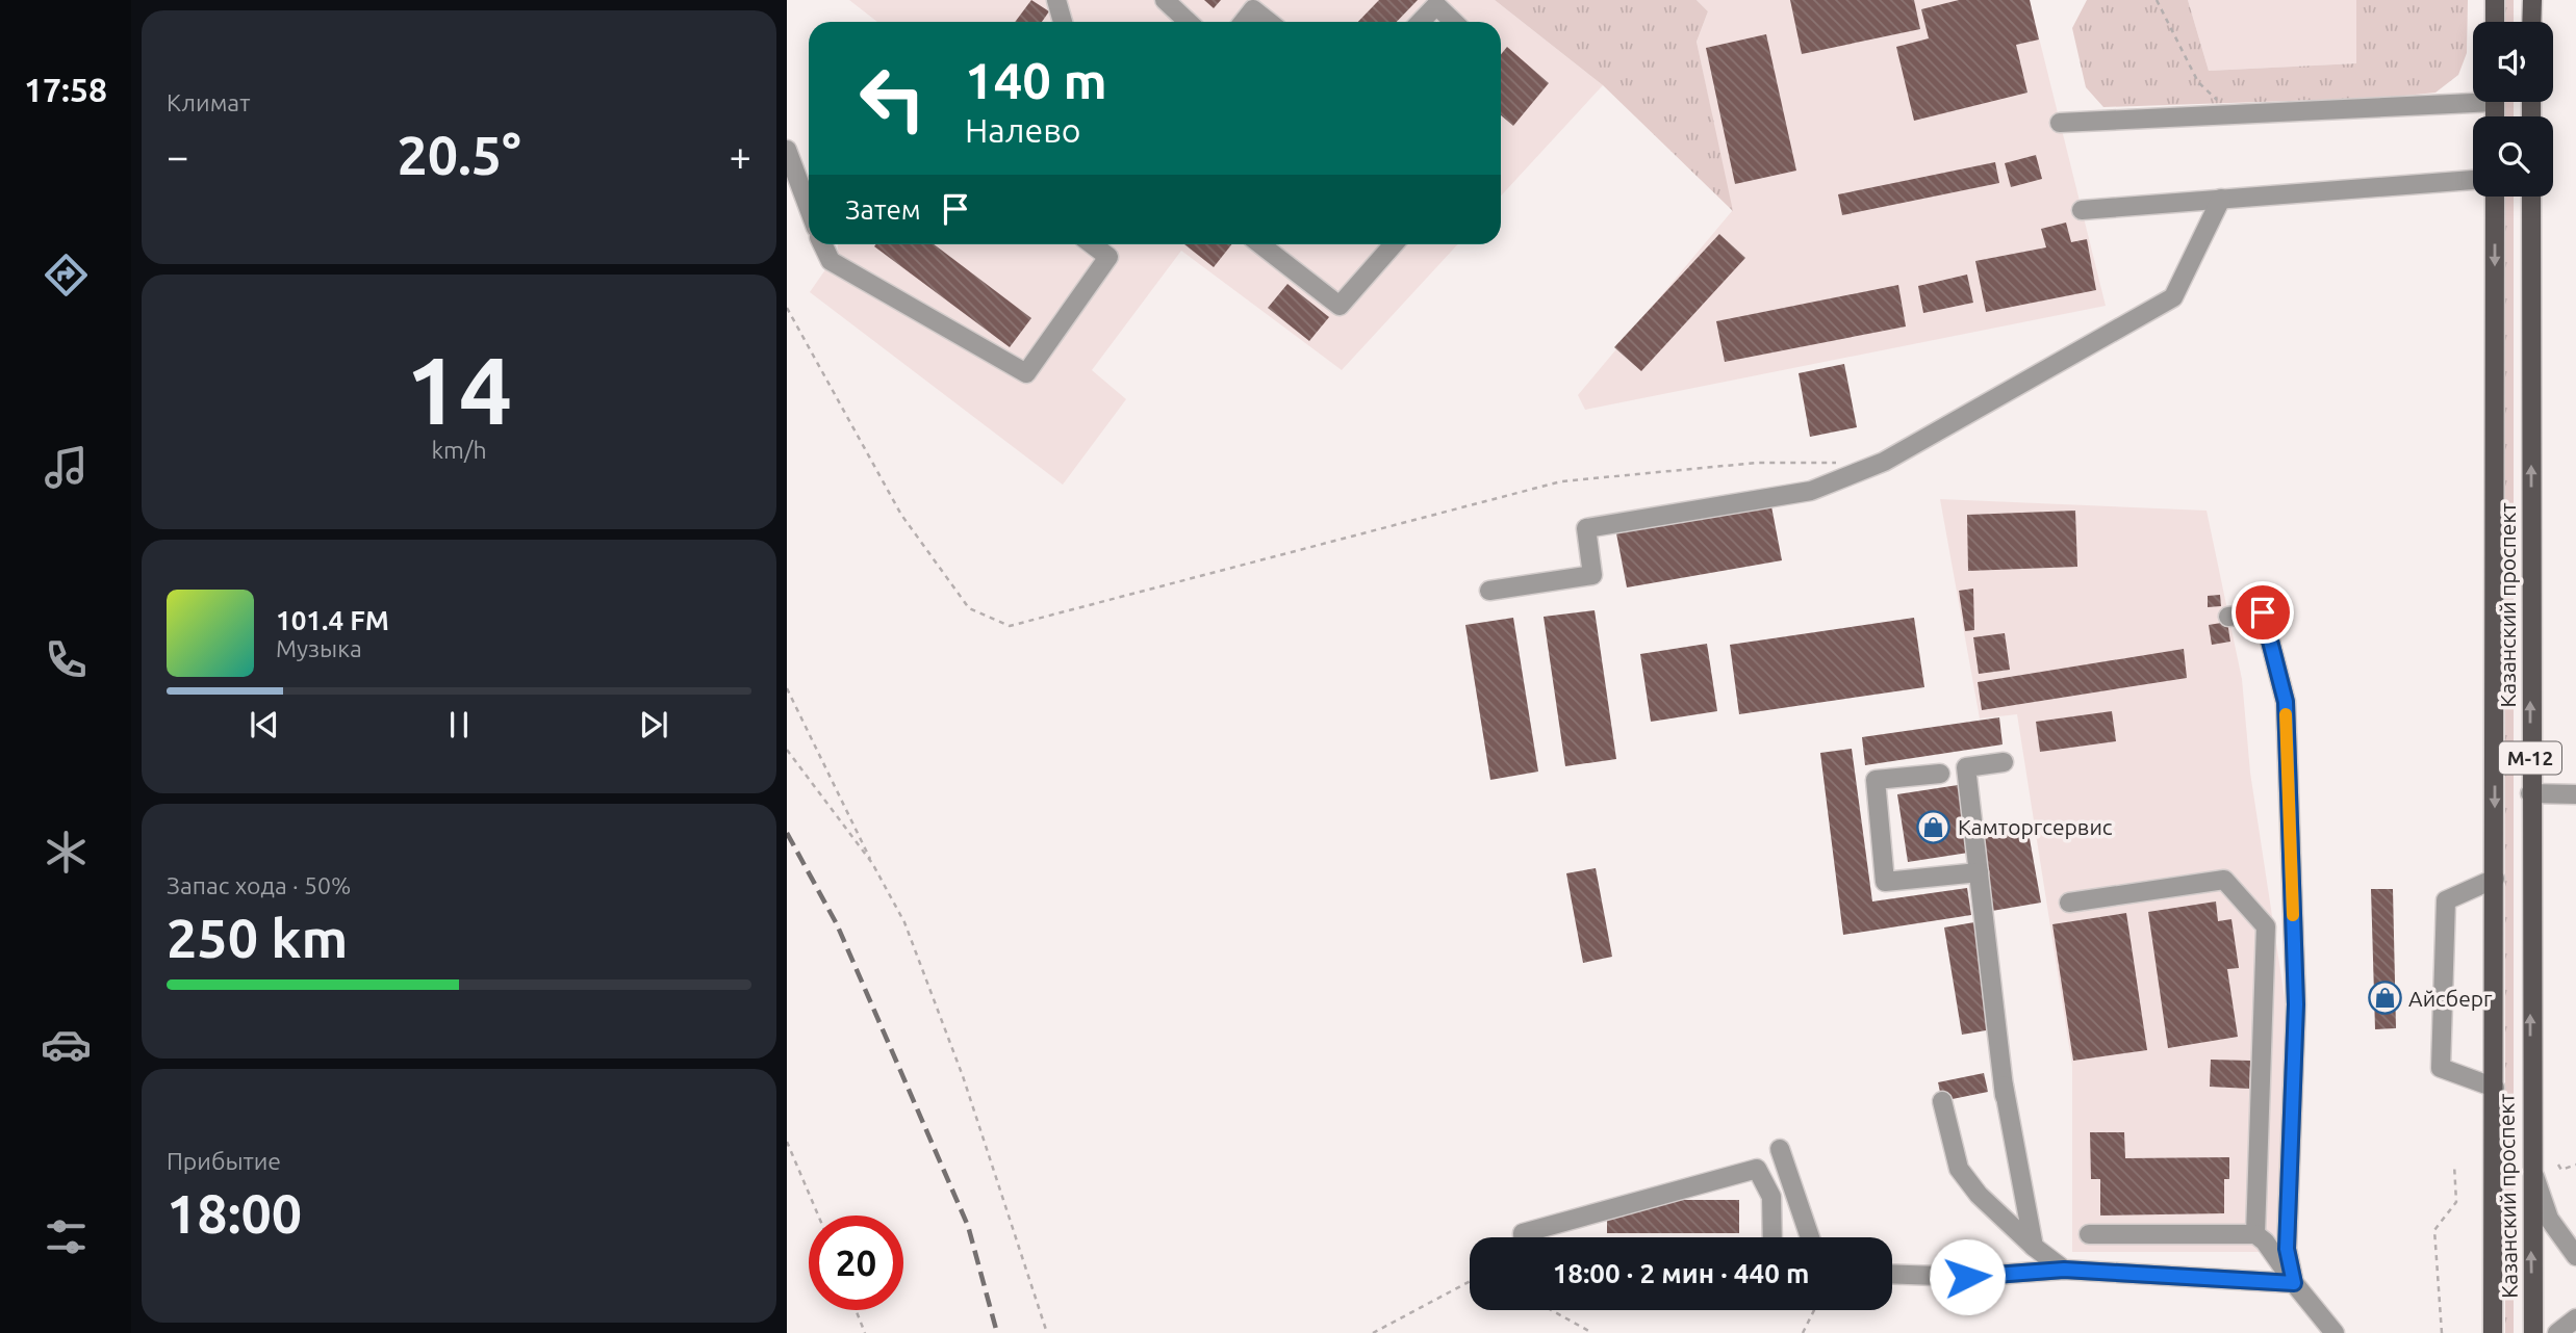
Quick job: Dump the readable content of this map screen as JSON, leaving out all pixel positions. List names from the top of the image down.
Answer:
{
  "streets": {
    "main road": ["Казанский проспект", "М-12"]
  },
  "places": {
    "shop": ["Камторгсервис", "Айсберг"]
  },
  "page": {
    "tabs": "17:58",
    "tile": [
      "Климат",
      ["14", "km/h"],
      ["Запас хода · 50%", "250 km"],
      ["Прибытие", "18:00"]
    ],
    "turn": ["140 m", "Налево"],
    "heat": ["−", "20.5°", "+"],
    "then": "Затем",
    "song": ["101.4 FM", "Музыка"],
    "limit": "20",
    "trip": "18:00 · 2 мин · 440 m"
  }
}
